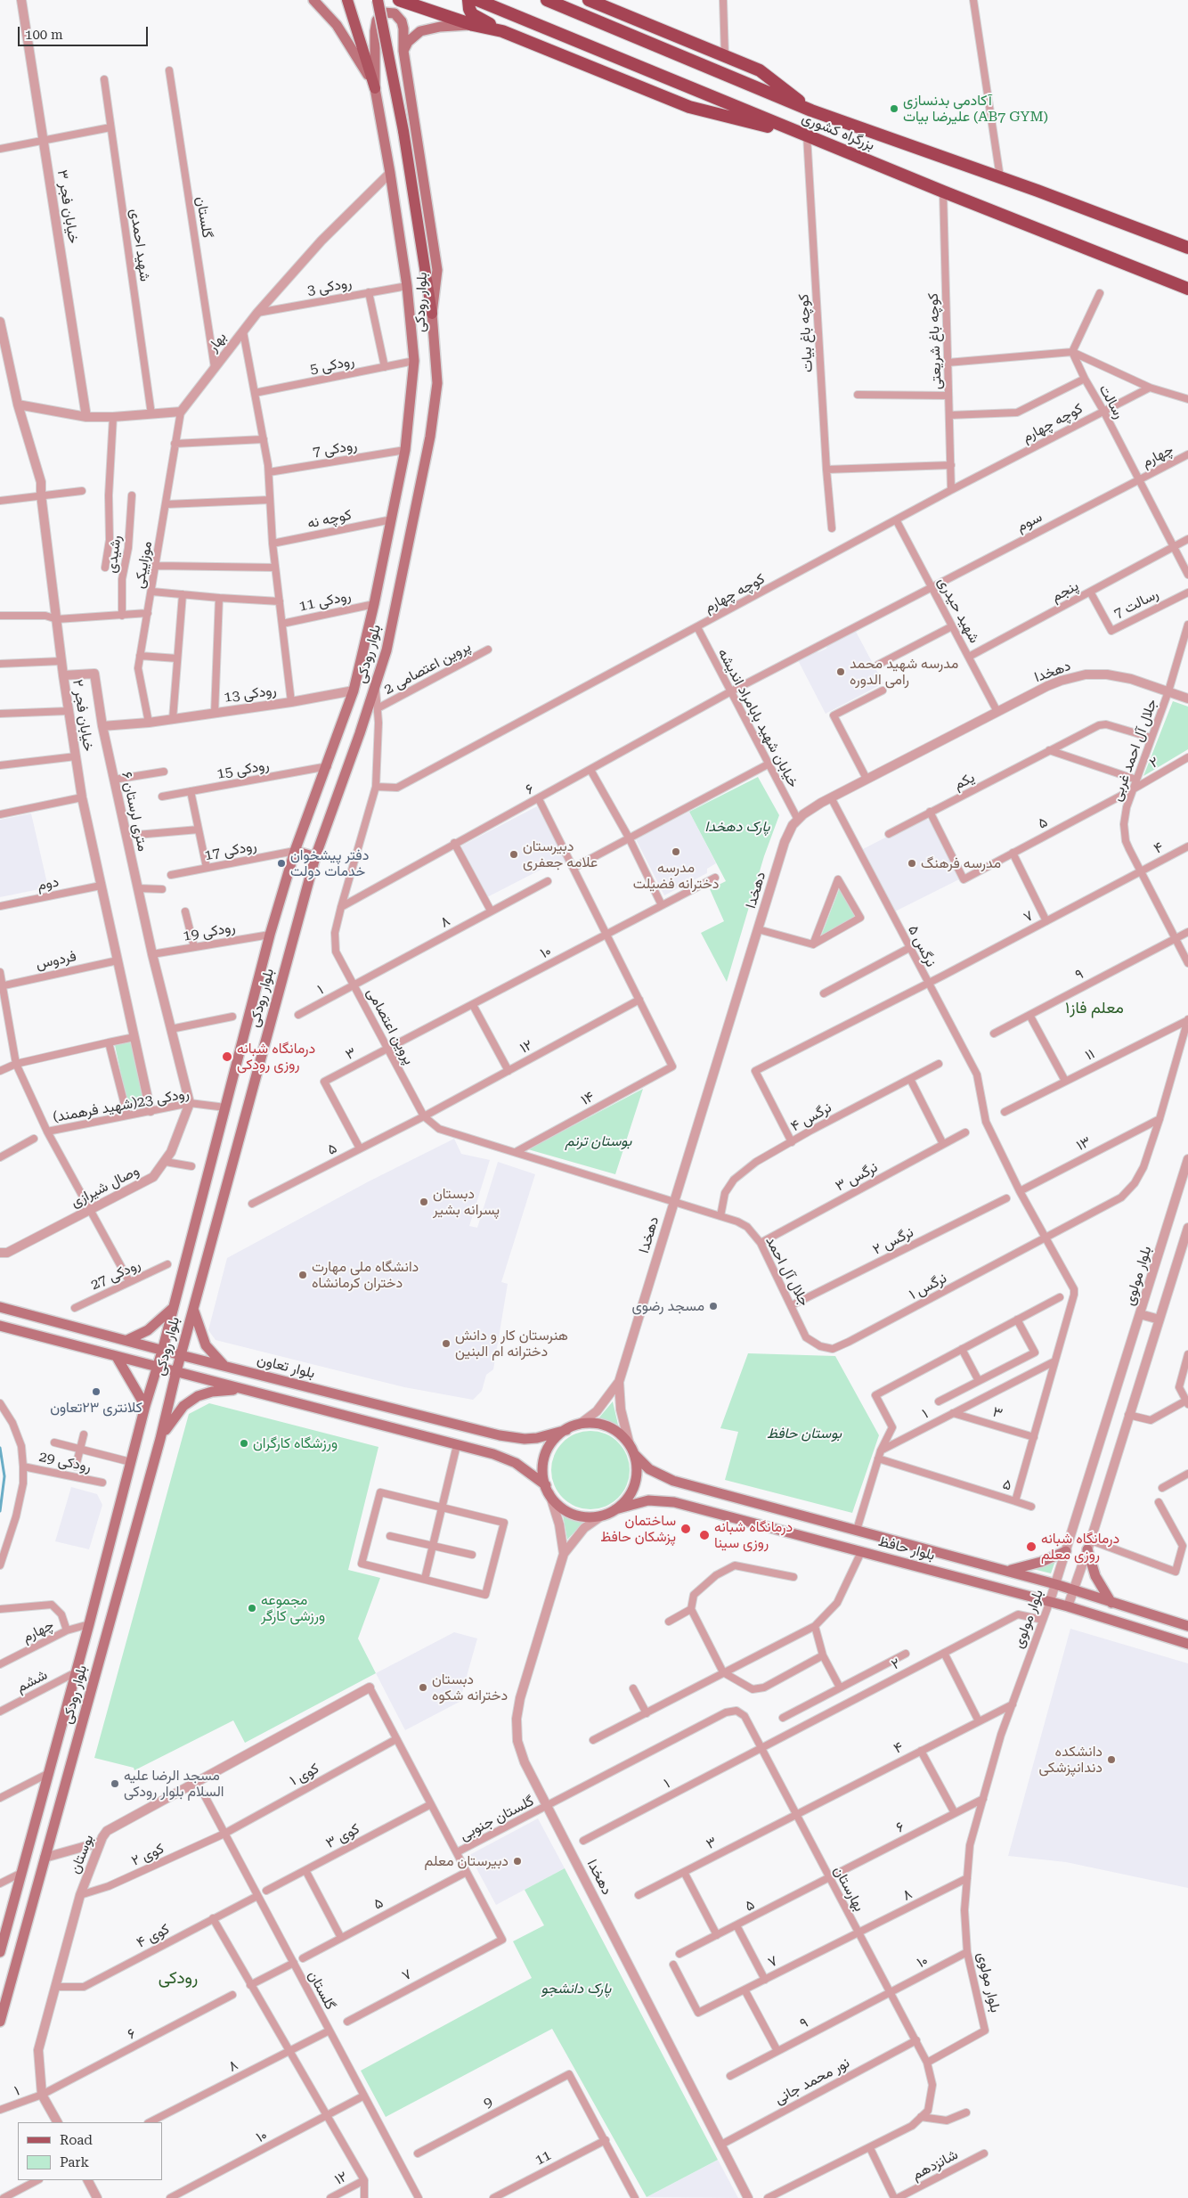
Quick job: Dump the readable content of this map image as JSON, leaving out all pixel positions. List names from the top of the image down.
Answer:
{
  "streets": {
    "highway": ["بزرگراه کشوری"],
    "main road": ["بلوار رودکی", "بلوار تعاون", "بلوار حافظ"],
    "street": [
      "خیابان فجر ۳",
      "گلستان",
      "شهید احمدی",
      "رودکی 3",
      "کوچه باغ بیات",
      "کوچه باغ شریعتی",
      "بهار",
      "رودکی 5",
      "رسالت",
      "کوچه چهارم",
      "رودکی 7",
      "چهارم",
      "کوچه نه",
      "سوم",
      "رشیدی",
      "موزاییکی",
      "پنجم",
      "رودکی 11",
      "رسالت 7",
      "شهید حیدری",
      "پروین اعتصامی 2",
      "دهخدا",
      "رودکی 13",
      "خیابان فجر ۲",
      "خیابان شهید بابامراد اندیشه",
      "جلال آل احمد غربی",
      "۲",
      "رودکی 15",
      "یکم",
      "۶",
      "۶ متری لرستان",
      "۵",
      "۴",
      "رودکی 17",
      "دوم",
      "۷",
      "۸",
      "رودکی 19",
      "نرگس ۵",
      "۱۰",
      "فردوس",
      "۹",
      "۱",
      "پروین اعتصامی",
      "۱۲",
      "۳",
      "۱۱",
      "۱۴",
      "رودکی 23(شهید فرهمند)",
      "نرگس ۴",
      "۱۳",
      "نرگس ۳",
      "وصال شیرازی",
      "نرگس ۲",
      "جلال آل احمد",
      "رودکی 27",
      "بلوار مولوی",
      "نرگس ۱",
      "رودکی 29",
      "ششم",
      "کوی ۱",
      "گلستان جنوبی",
      "کوی ۳",
      "بوستان",
      "کوی ۲",
      "بهارستان",
      "کوی ۴",
      "نور محمد جانی",
      "9",
      "11",
      "شانزدهم"
    ]
  },
  "crossings": [
    ["بزرگراه کشوری", "کوچه باغ بیات"],
    ["بزرگراه کشوری", "کوچه باغ شریعتی"],
    ["گلستان", "بهار"],
    ["گلستان", "۸"],
    ["گلستان", "۱۰"],
    ["گلستان", "کوی ۱"],
    ["گلستان", "کوی ۲"],
    ["گلستان", "کوی ۴"],
    ["رودکی 3", "بلوار رودکی"],
    ["رودکی 3", "بهار"],
    ["بلوار رودکی", "بهار"],
    ["بلوار رودکی", "رودکی 5"],
    ["بلوار رودکی", "رودکی 7"],
    ["بلوار رودکی", "چهارم"],
    ["بلوار رودکی", "کوچه نه"],
    ["بلوار رودکی", "رودکی 11"],
    ["بلوار رودکی", "رودکی 13"],
    ["بلوار رودکی", "رودکی 15"],
    ["بلوار رودکی", "رودکی 17"],
    ["بلوار رودکی", "رودکی 19"],
    ["بلوار رودکی", "پروین اعتصامی"],
    ["بلوار رودکی", "رودکی 23(شهید فرهمند)"],
    ["بلوار رودکی", "بلوار تعاون"],
    ["بلوار رودکی", "ششم"],
    ["کوچه باغ شریعتی", "کوچه چهارم"],
    ["بهار", "موزاییکی"],
    ["رسالت", "کوچه چهارم"],
    ["رسالت", "چهارم"],
    ["رسالت", "سوم"],
    ["رسالت", "پنجم"],
    ["کوچه چهارم", "شهید حیدری"],
    ["کوچه چهارم", "خیابان شهید بابامراد اندیشه"],
    ["کوچه چهارم", "پروین اعتصامی"],
    ["چهارم", "سوم"],
    ["سوم", "شهید حیدری"],
    ["سوم", "خیابان شهید بابامراد اندیشه"],
    ["سوم", "۶"],
    ["موزاییکی", "رودکی 13"],
    ["پنجم", "رسالت 7"],
    ["پنجم", "شهید حیدری"],
    ["شهید حیدری", "دهخدا"],
    ["پروین اعتصامی 2", "پروین اعتصامی"],
    ["دهخدا", "خیابان شهید بابامراد اندیشه"],
    ["دهخدا", "جلال آل احمد غربی"],
    ["دهخدا", "نرگس ۵"],
    ["دهخدا", "پروین اعتصامی"],
    ["دهخدا", "جلال آل احمد"],
    ["دهخدا", "گلستان جنوبی"],
    ["دهخدا", "بهارستان"],
    ["دهخدا", "نور محمد جانی"],
    ["رودکی 13", "۶ متری لرستان"],
    ["خیابان فجر ۲", "۶ متری لرستان"],
    ["خیابان فجر ۲", "دوم"],
    ["خیابان فجر ۲", "فردوس"],
    ["خیابان فجر ۲", "رودکی 23(شهید فرهمند)"],
    ["خیابان شهید بابامراد اندیشه", "۶"],
    ["جلال آل احمد غربی", "۲"],
    ["جلال آل احمد غربی", "یکم"],
    ["جلال آل احمد غربی", "۵"],
    ["جلال آل احمد غربی", "۴"],
    ["جلال آل احمد غربی", "۷"],
    ["جلال آل احمد غربی", "۹"],
    ["۲", "۵"],
    ["۲", "۱"],
    ["۲", "بلوار مولوی"],
    ["۲", "بهارستان"],
    ["یکم", "۵"],
    ["۶", "۵"],
    ["۶", "۱"],
    ["۶", "پروین اعتصامی"],
    ["۶", "بلوار مولوی"],
    ["۶", "بوستان"],
    ["۶", "بهارستان"],
    ["۶ متری لرستان", "رودکی 19"],
    ["۵", "۷"],
    ["۵", "نرگس ۵"],
    ["۵", "۱"],
    ["۵", "پروین اعتصامی"],
    ["۵", "۱۲"],
    ["۵", "۳"],
    ["۵", "۱۳"],
    ["۵", "نرگس ۱"],
    ["۵", "بهارستان"],
    ["۴", "۷"],
    ["۴", "۳"],
    ["۴", "بلوار مولوی"],
    ["۴", "بهارستان"],
    ["۷", "۸"],
    ["۷", "نرگس ۵"],
    ["۷", "بهارستان"],
    ["۸", "۱"],
    ["۸", "پروین اعتصامی"],
    ["۸", "بلوار مولوی"],
    ["۸", "بهارستان"],
    ["نرگس ۵", "نرگس ۴"],
    ["۱۰", "۹"],
    ["۱۰", "پروین اعتصامی"],
    ["۱۰", "۳"],
    ["۱۰", "بلوار مولوی"],
    ["۱۰", "بهارستان"],
    ["۹", "بهارستان"],
    ["۱", "پروین اعتصامی"],
    ["۱", "۳"],
    ["۱", "بوستان"],
    ["۱", "بهارستان"],
    ["پروین اعتصامی", "۱۲"],
    ["پروین اعتصامی", "۳"],
    ["پروین اعتصامی", "۱۴"],
    ["پروین اعتصامی", "جلال آل احمد"],
    ["۱۲", "۱۴"],
    ["۳", "بهارستان"],
    ["۱۱", "نرگس ۱"],
    ["رودکی 23(شهید فرهمند)", "وصال شیرازی"],
    ["نرگس ۴", "جلال آل احمد"],
    ["۱۳", "نرگس ۱"],
    ["نرگس ۳", "جلال آل احمد"],
    ["نرگس ۲", "جلال آل احمد"],
    ["جلال آل احمد", "نرگس ۱"],
    ["بلوار مولوی", "بلوار حافظ"],
    ["بلوار مولوی", "بهارستان"],
    ["بلوار تعاون", "بلوار حافظ"],
    ["کوی ۱", "کوی ۲"],
    ["گلستان جنوبی", "بهارستان"],
    ["بوستان", "کوی ۲"],
    ["بوستان", "کوی ۴"],
    ["بهارستان", "نور محمد جانی"],
    ["9", "11"]
  ],
  "districts": ["معلم فاز۱", "رودکی"],
  "parks": [
    "پارک دهخدا",
    "بوستان ترنم",
    "بوستان حافظ",
    "پارک دانشجو"
  ],
  "places": [
    "آکادمی بدنسازی علیرضا بیات (AB7 GYM)",
    "مدرسه شهید محمد رامی الدوره",
    "مدرسه دخترانه فضيلت",
    "دبیرستان علامه جعفری",
    "دفتر پیشخوان خدمات دولت",
    "مدرسه فرهنگ",
    "درمانگاه شبانه روزی رودکی",
    "دبستان پسرانه بشير",
    "دانشگاه ملی مهارت دختران کرمانشاه",
    "مسجد رضوی",
    "هنرستان کار و دانش دخترانه ام البنین",
    "کلانتری ۲۳تعاون",
    "ورزشگاه کارگران",
    "ساختمان پزشکان حافظ",
    "درمانگاه شبانه روزی سینا",
    "درمانگاه شبانه روزی معلم",
    "مجموعه ورزشی کارگر",
    "دبستان دخترانه شکوه",
    "دانشکده دندانپزشکی",
    "مسجد الرضا علیه السلام بلوار رودکی",
    "دبیرستان معلم"
  ],
  "legend": ["Road", "Park"],
  "scale_bar": "100 m"
}
